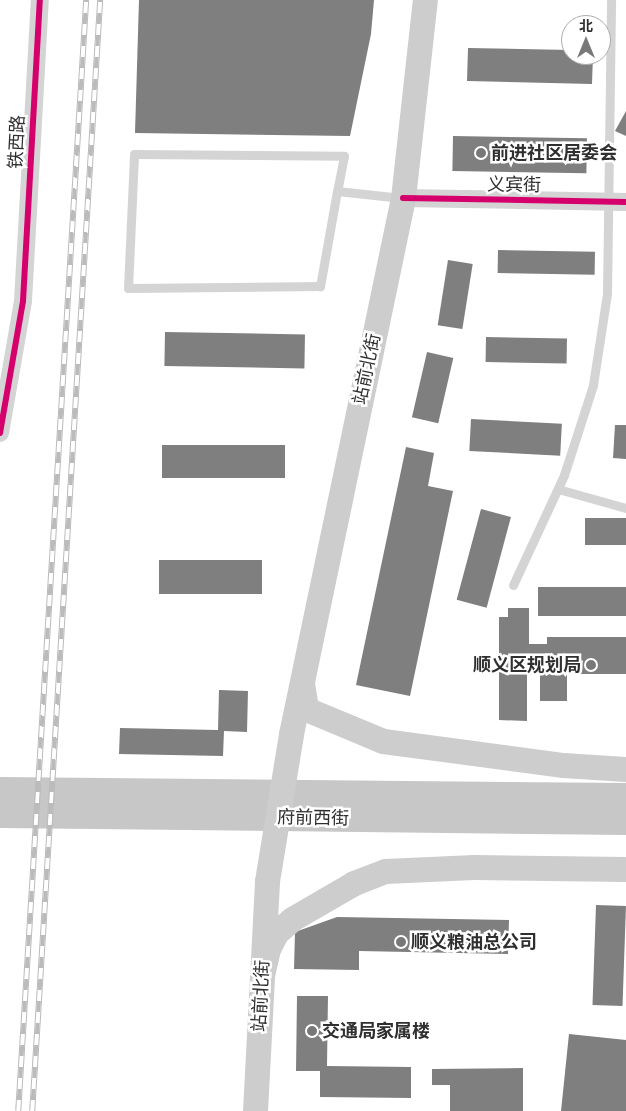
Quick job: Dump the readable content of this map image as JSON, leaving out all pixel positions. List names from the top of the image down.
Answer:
{
  "streets": {
    "main road": ["站前北街", "府前西街"],
    "street": ["铁西路", "义宾街"]
  },
  "crossings": [
    ["义宾街", "站前北街"]
  ],
  "places": [
    "前进社区居委会",
    "顺义区规划局",
    "顺义粮油总公司",
    "交通局家属楼"
  ],
  "north": "top"
}
